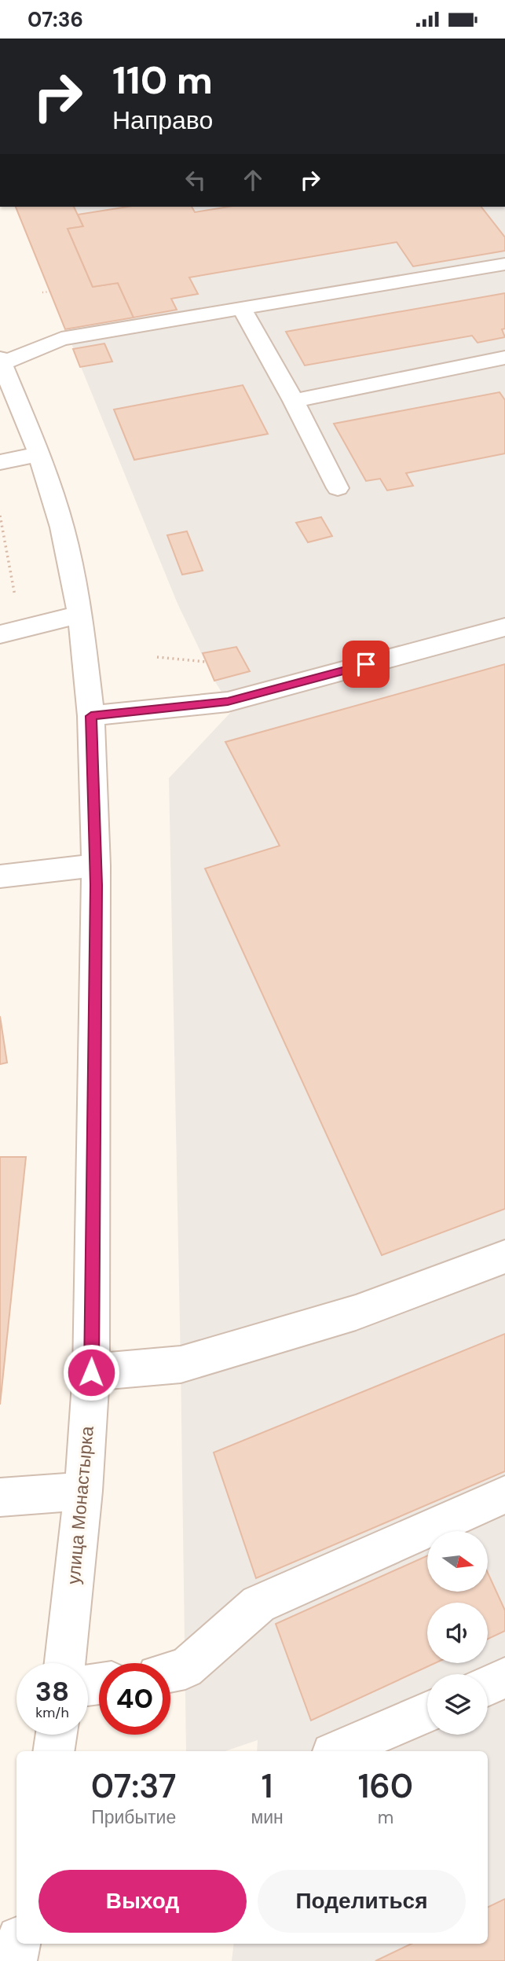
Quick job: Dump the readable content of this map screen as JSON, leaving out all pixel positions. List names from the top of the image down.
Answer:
{
  "streets": {
    "street": ["улица Монастырка"]
  },
  "north": "right",
  "page": {
    "status": "07:36",
    "turn": ["110 m", "Направо"],
    "speed": "38 km/h",
    "limit": "40",
    "eta": [
      "07:37",
      "Прибытие",
      "1",
      "мин",
      "160",
      "m"
    ],
    "buttons": ["Выход", "Поделиться"]
  }
}
